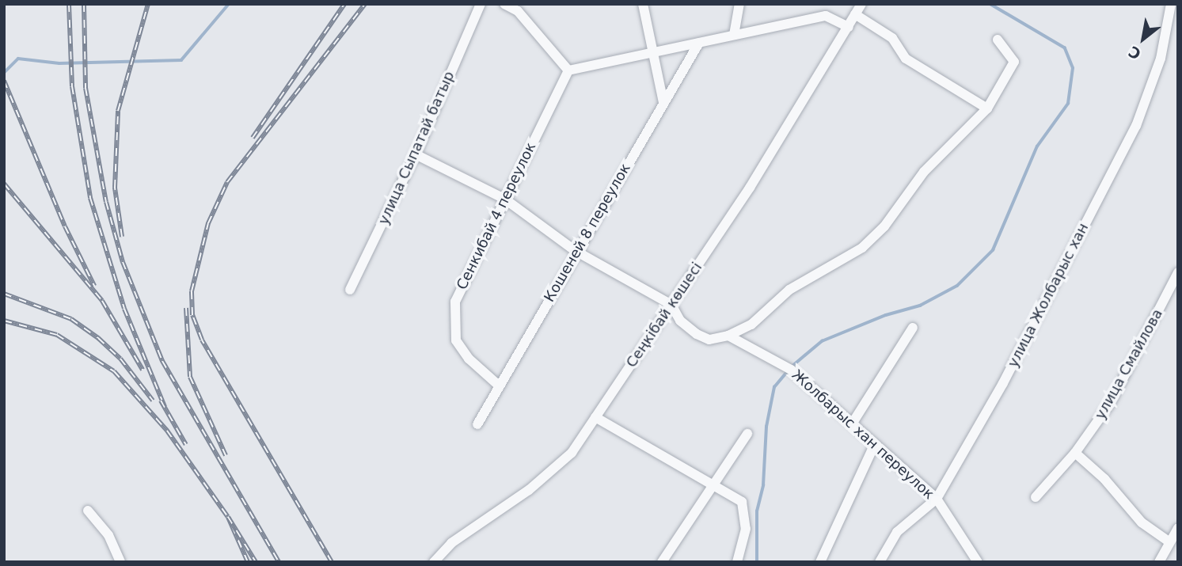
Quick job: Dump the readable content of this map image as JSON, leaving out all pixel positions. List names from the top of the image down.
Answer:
{
  "streets": {
    "street": [
      "улица Сыпатай батыр",
      "Сенкибай 4 переулок",
      "Кошеней 8 переулок",
      "улица Жолбарыс хан",
      "Сеңкібай көшесі",
      "улица Смайлова",
      "Жолбарыс хан переулок"
    ]
  },
  "crossings": [
    ["улица Сыпатай батыр", "Жолбарыс хан переулок"],
    ["Сенкибай 4 переулок", "Кошеней 8 переулок"],
    ["Сенкибай 4 переулок", "Жолбарыс хан переулок"],
    ["Кошеней 8 переулок", "Жолбарыс хан переулок"],
    ["улица Жолбарыс хан", "Жолбарыс хан переулок"],
    ["Сеңкібай көшесі", "Жолбарыс хан переулок"]
  ],
  "north": "bottom left"
}
